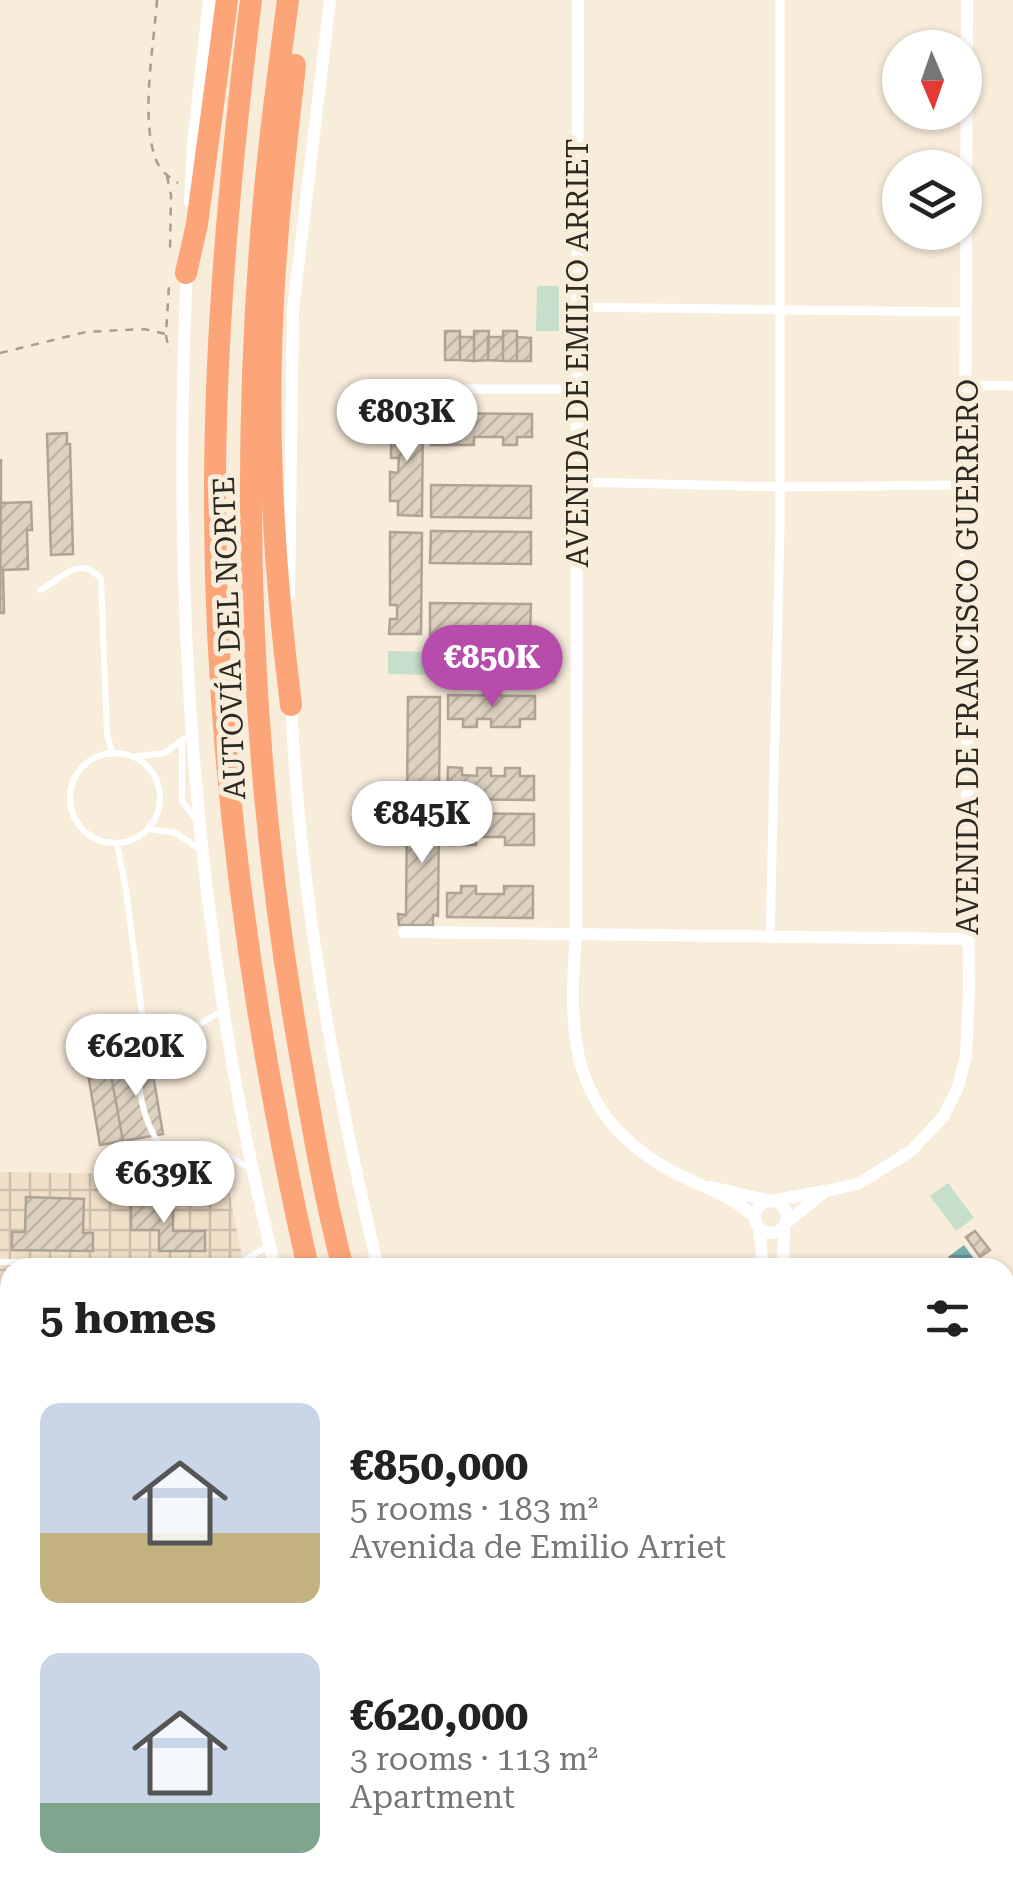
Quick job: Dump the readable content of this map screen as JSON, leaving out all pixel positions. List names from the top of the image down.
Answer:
{
  "streets": {
    "highway": ["AUTOVÍA DEL NORTE"],
    "street": ["AVENIDA DE EMILIO ARRIET", "AVENIDA DE FRANCISCO GUERRERO"]
  },
  "crossings": [
    ["AVENIDA DE EMILIO ARRIET", "AVENIDA DE FRANCISCO GUERRERO"]
  ],
  "north": "bottom",
  "page": {
    "price": [
      "€803K",
      "€850K",
      "€845K",
      "€620K",
      "€639K"
    ],
    "heading": "5 homes",
    "list": [
      {
        "name": "€850,000",
        "note": "5 rooms · 183 m² · Avenida de Emilio Arriet"
      },
      {
        "name": "€620,000",
        "note": "3 rooms · 113 m² · Apartment"
      }
    ]
  }
}
